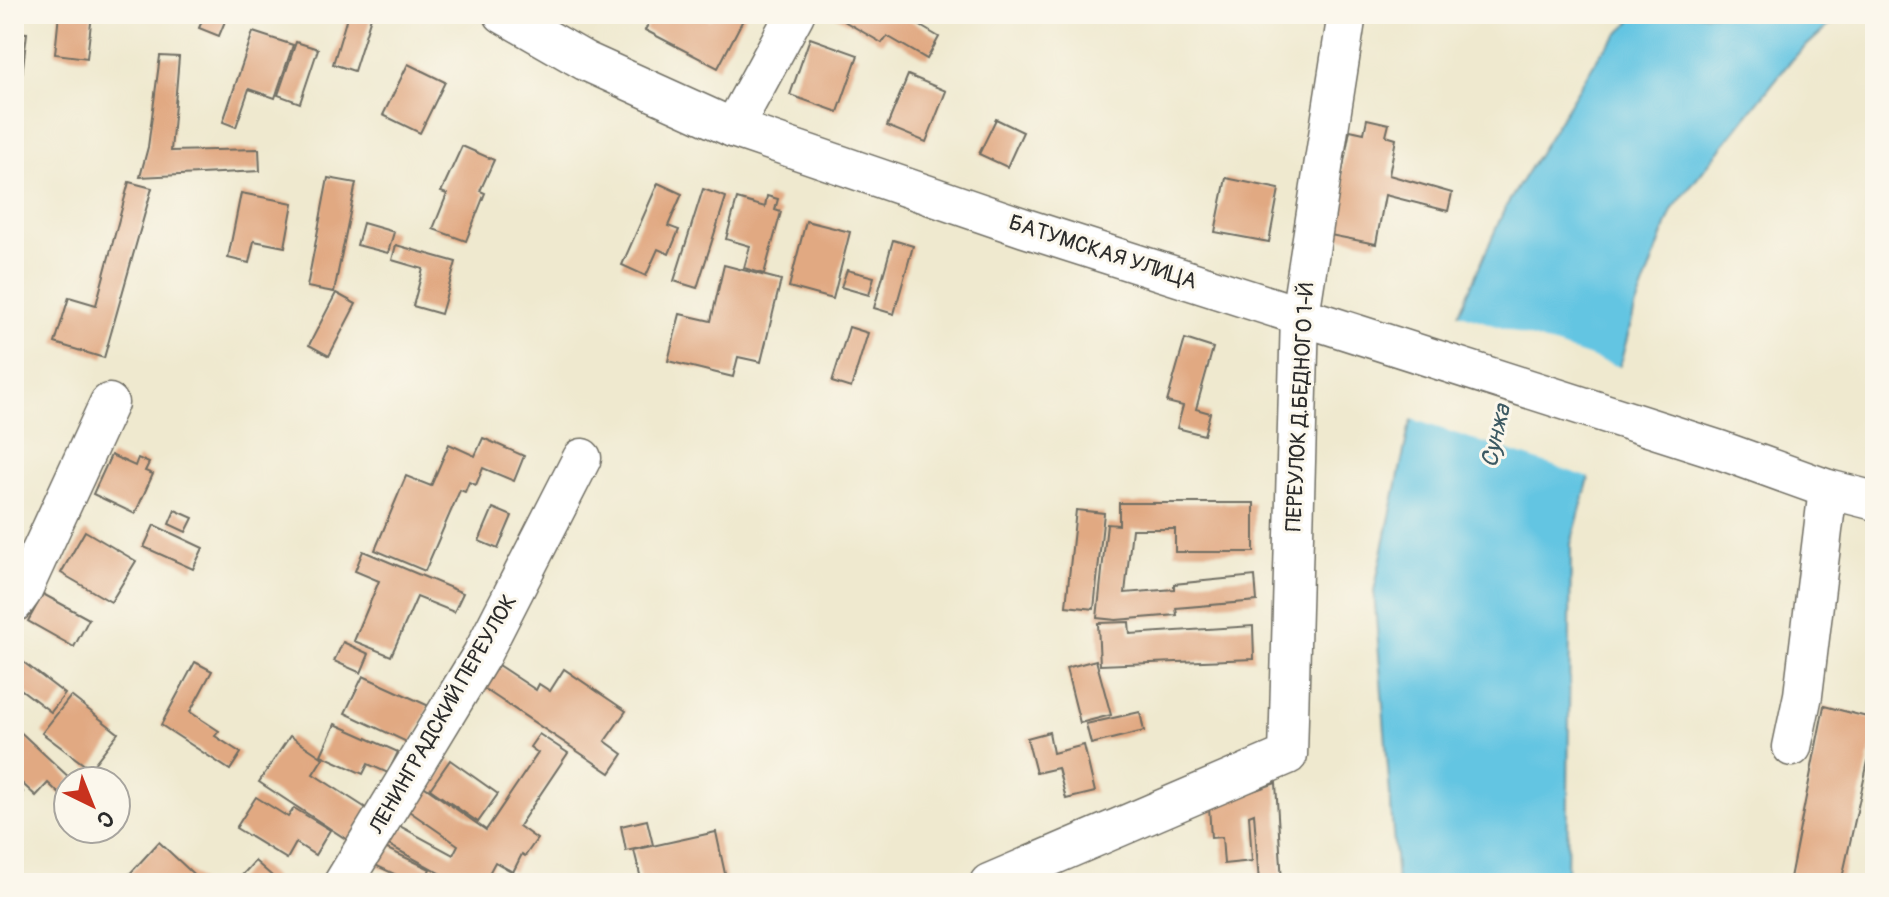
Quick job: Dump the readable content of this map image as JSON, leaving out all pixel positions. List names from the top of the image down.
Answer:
{
  "streets": {
    "street": ["БАТУМСКАЯ УЛИЦА", "ПЕРЕУЛОК Д.БЕДНОГО 1-Й", "ЛЕНИНГРАДСКИЙ ПЕРЕУЛОК"]
  },
  "crossings": [
    ["БАТУМСКАЯ УЛИЦА", "ПЕРЕУЛОК Д.БЕДНОГО 1-Й"]
  ],
  "water": ["Сунжа"],
  "north": "bottom right"
}
